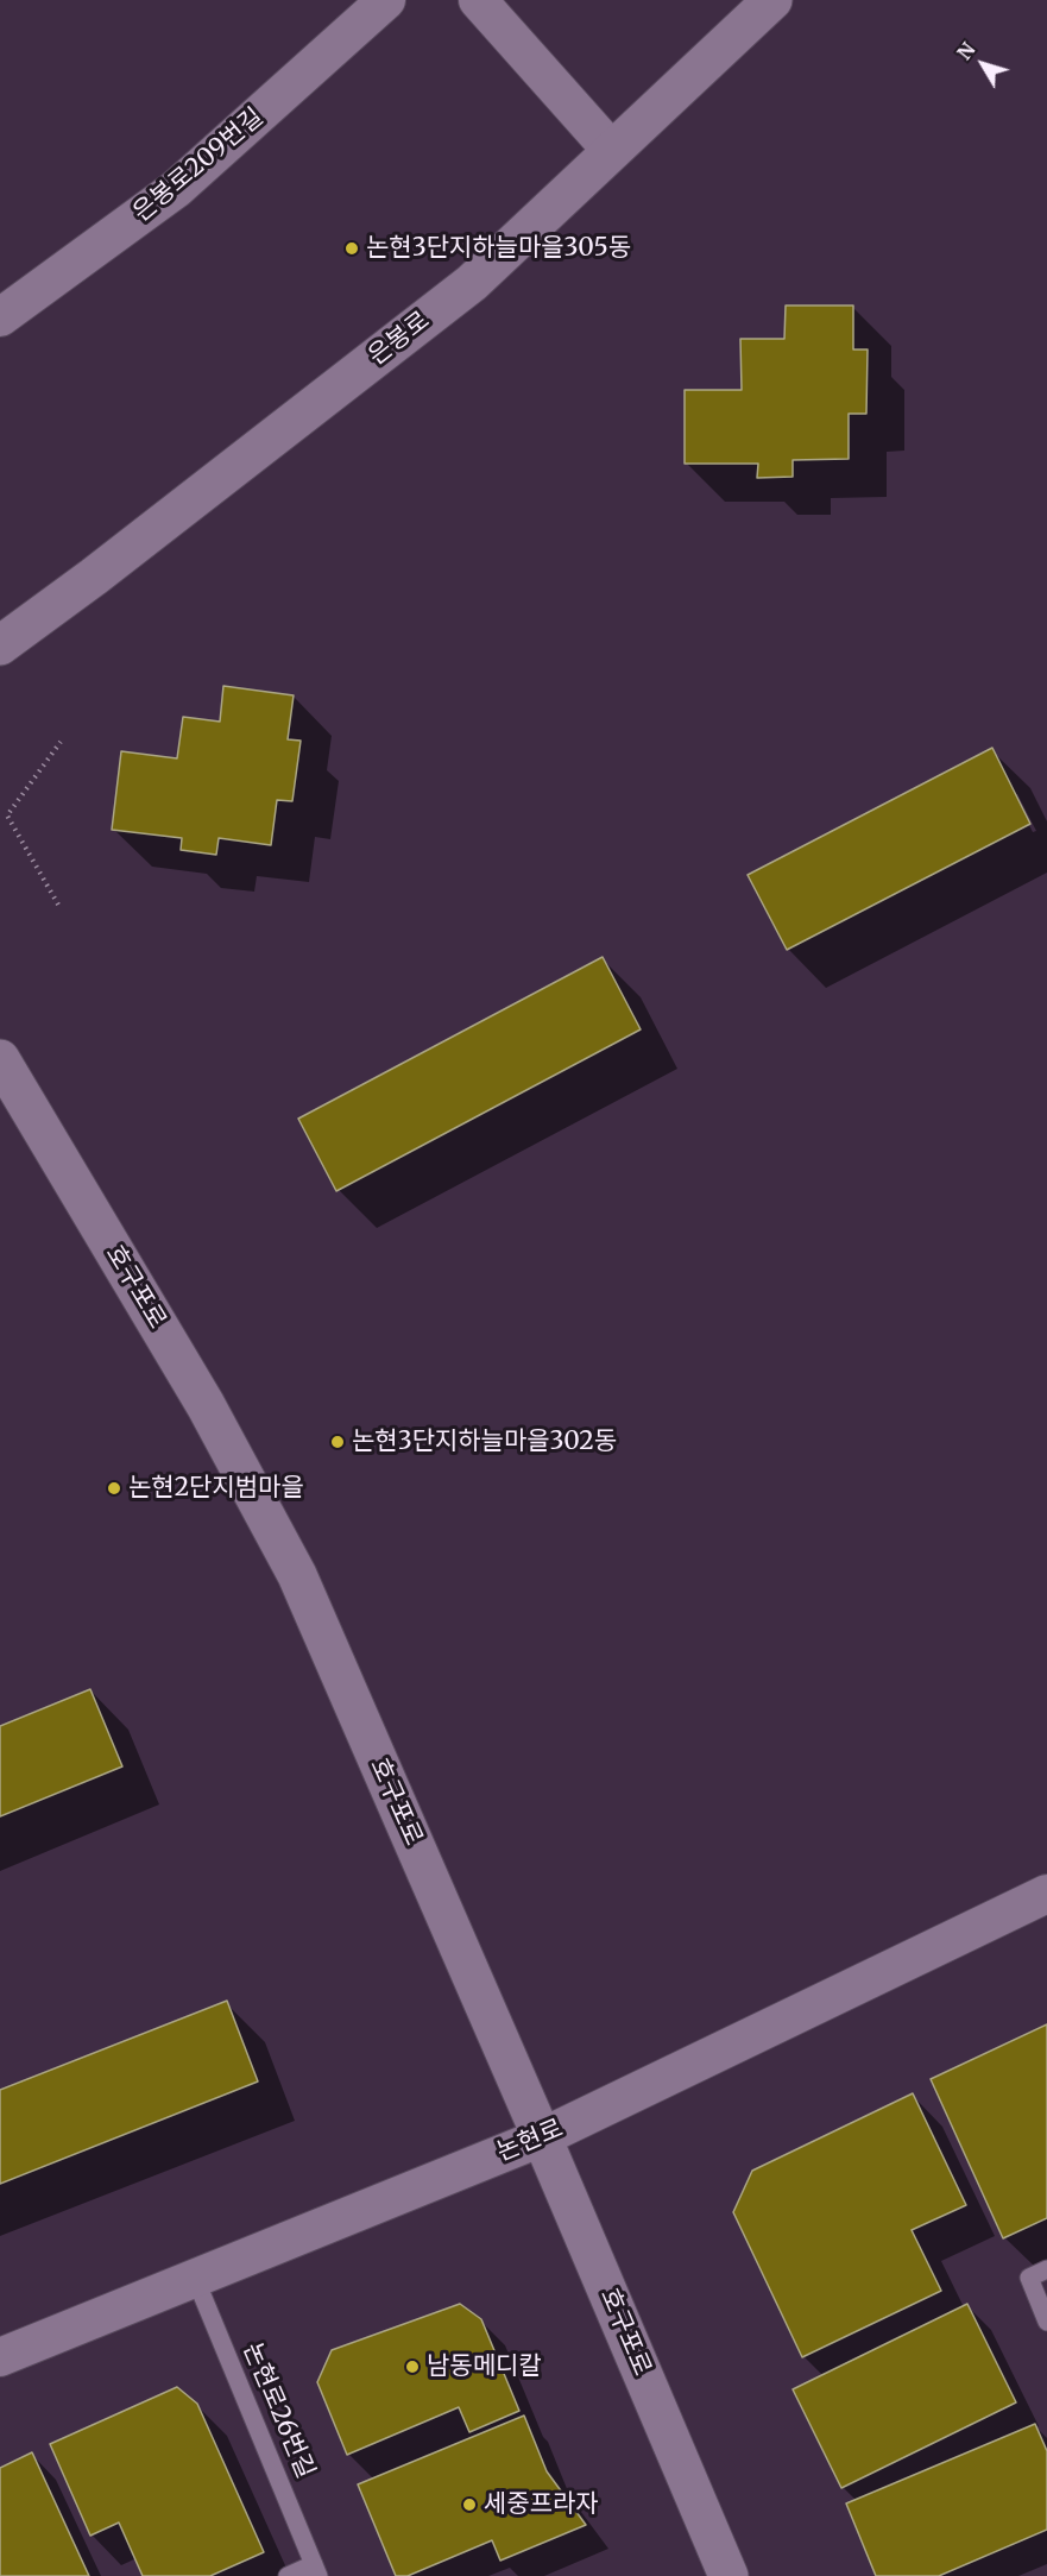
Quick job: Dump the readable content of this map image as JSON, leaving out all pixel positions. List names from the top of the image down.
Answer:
{
  "streets": {
    "main road": ["은봉로", "호구포로"],
    "street": ["은봉로209번길", "논현로"],
    "lane": ["논현로26번길"]
  },
  "crossings": [
    ["호구포로", "논현로"],
    ["논현로", "논현로26번길"]
  ],
  "places": [
    "논현3단지하늘마을305동",
    "논현3단지하늘마을302동",
    "논현2단지범마을",
    "남동메디칼",
    "세중프라자"
  ],
  "north": "top left"
}
